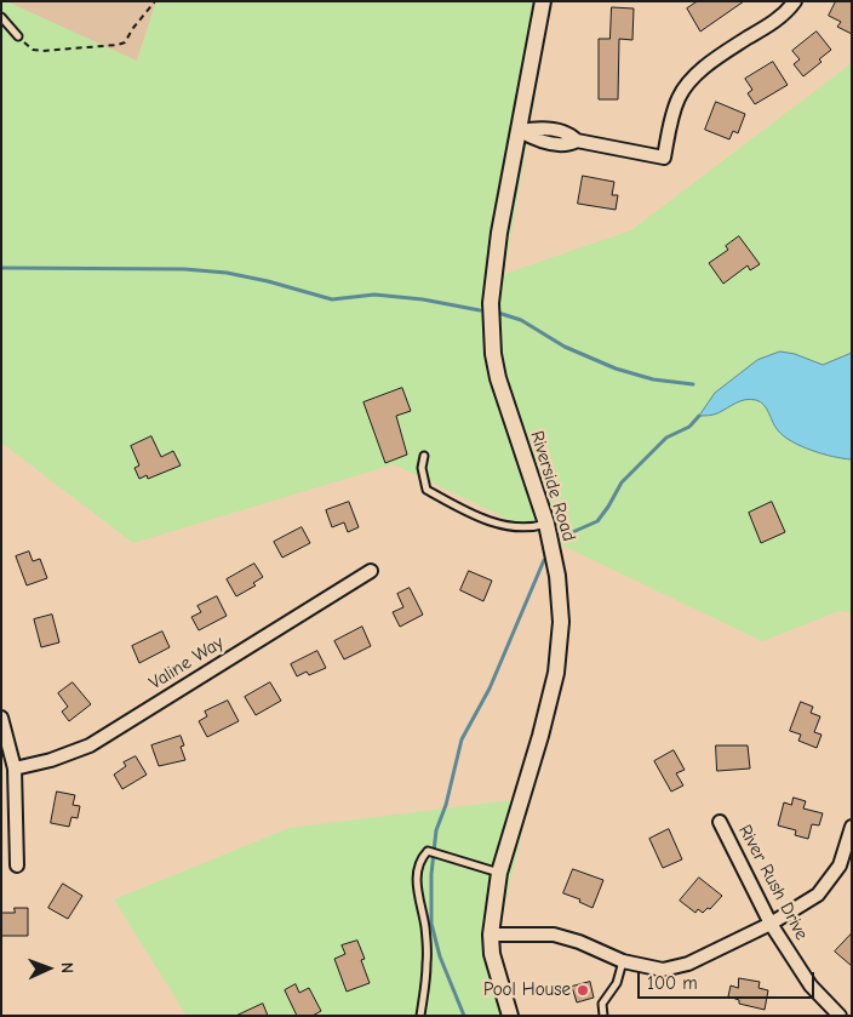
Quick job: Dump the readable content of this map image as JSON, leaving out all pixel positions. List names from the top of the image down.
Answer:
{
  "streets": {
    "street": ["Riverside Road", "Valine Way", "River Rush Drive"]
  },
  "places": ["Pool House"],
  "scale_bar": "100 m",
  "north": "right"
}
